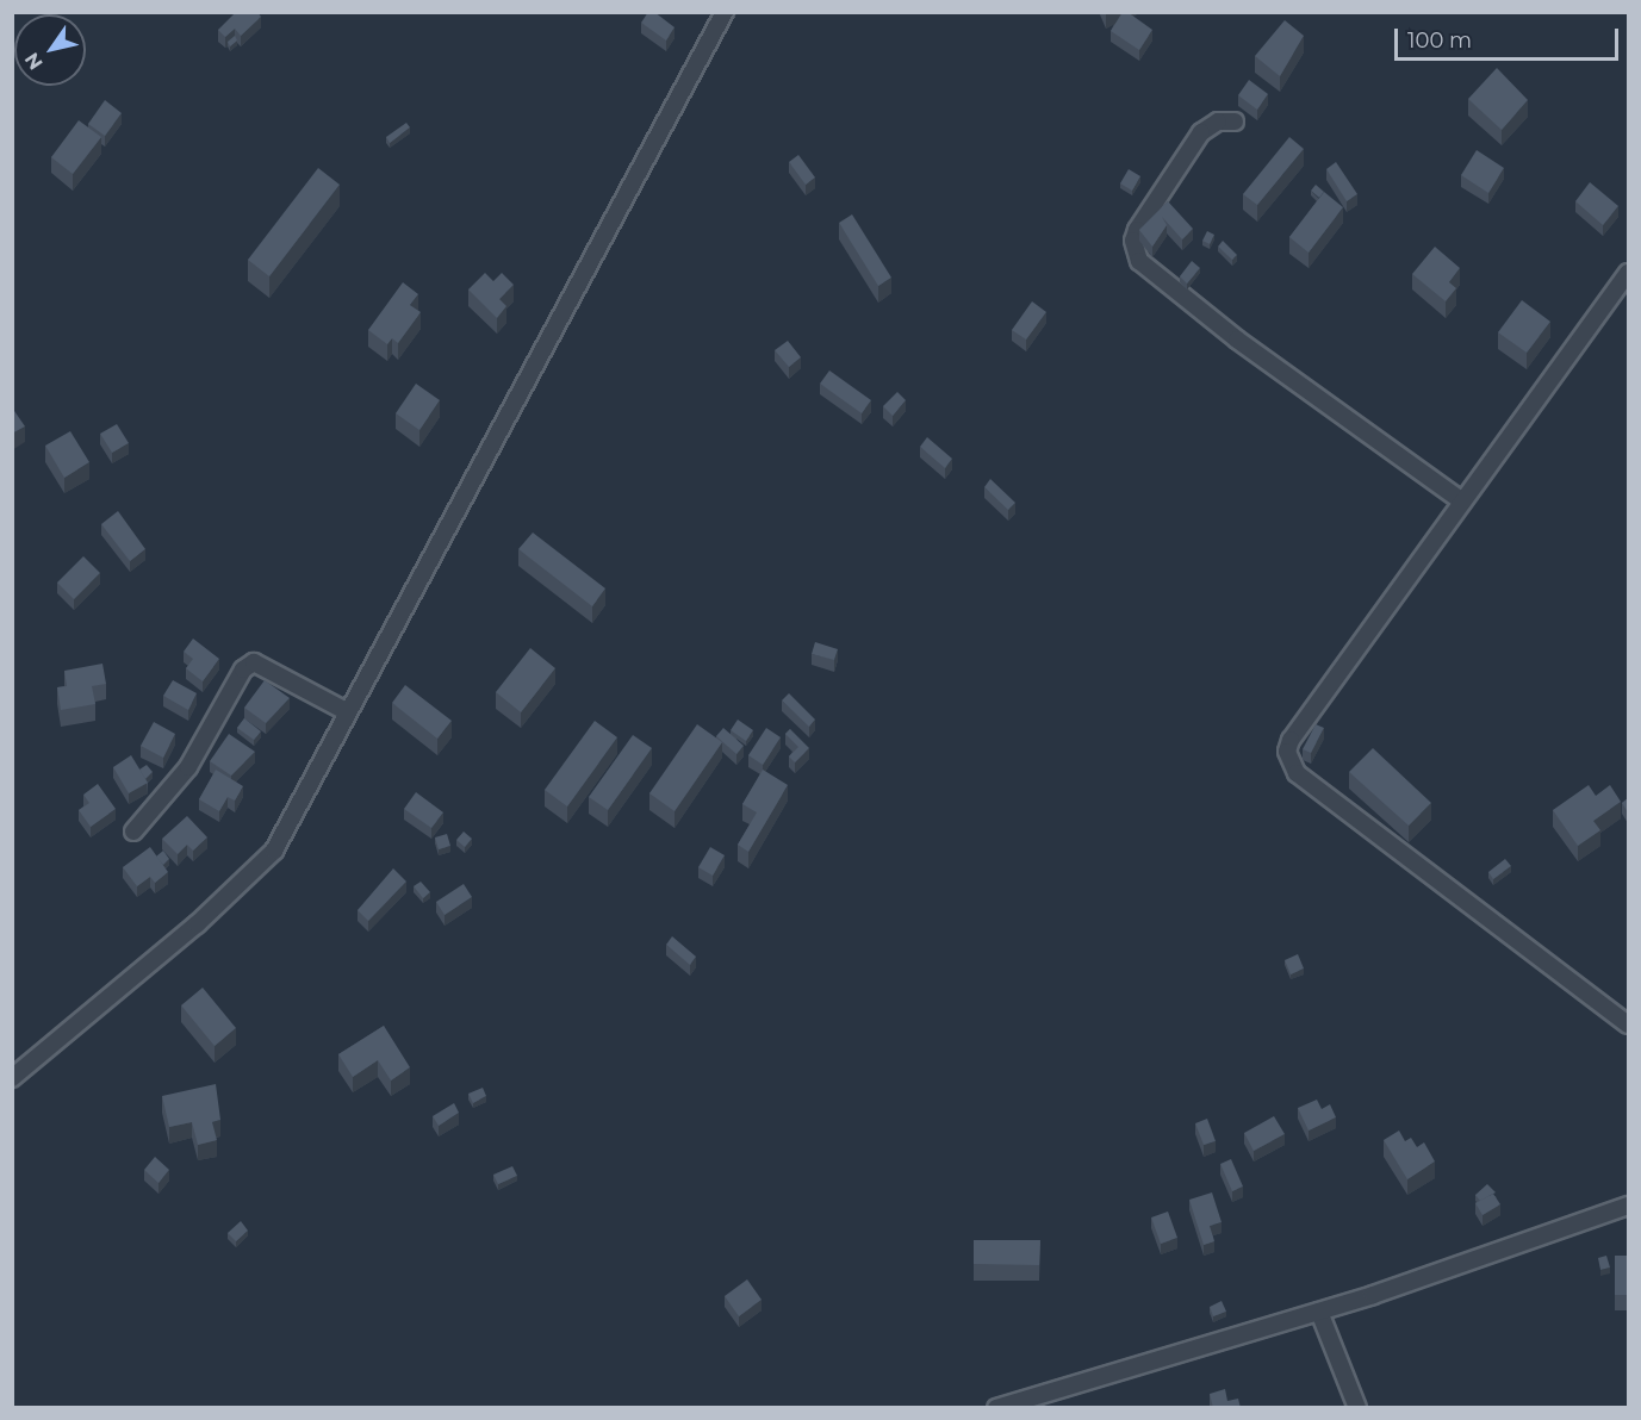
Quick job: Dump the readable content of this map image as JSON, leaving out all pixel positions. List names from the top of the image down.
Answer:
{
  "scale_bar": "100 m",
  "north": "bottom left"
}
